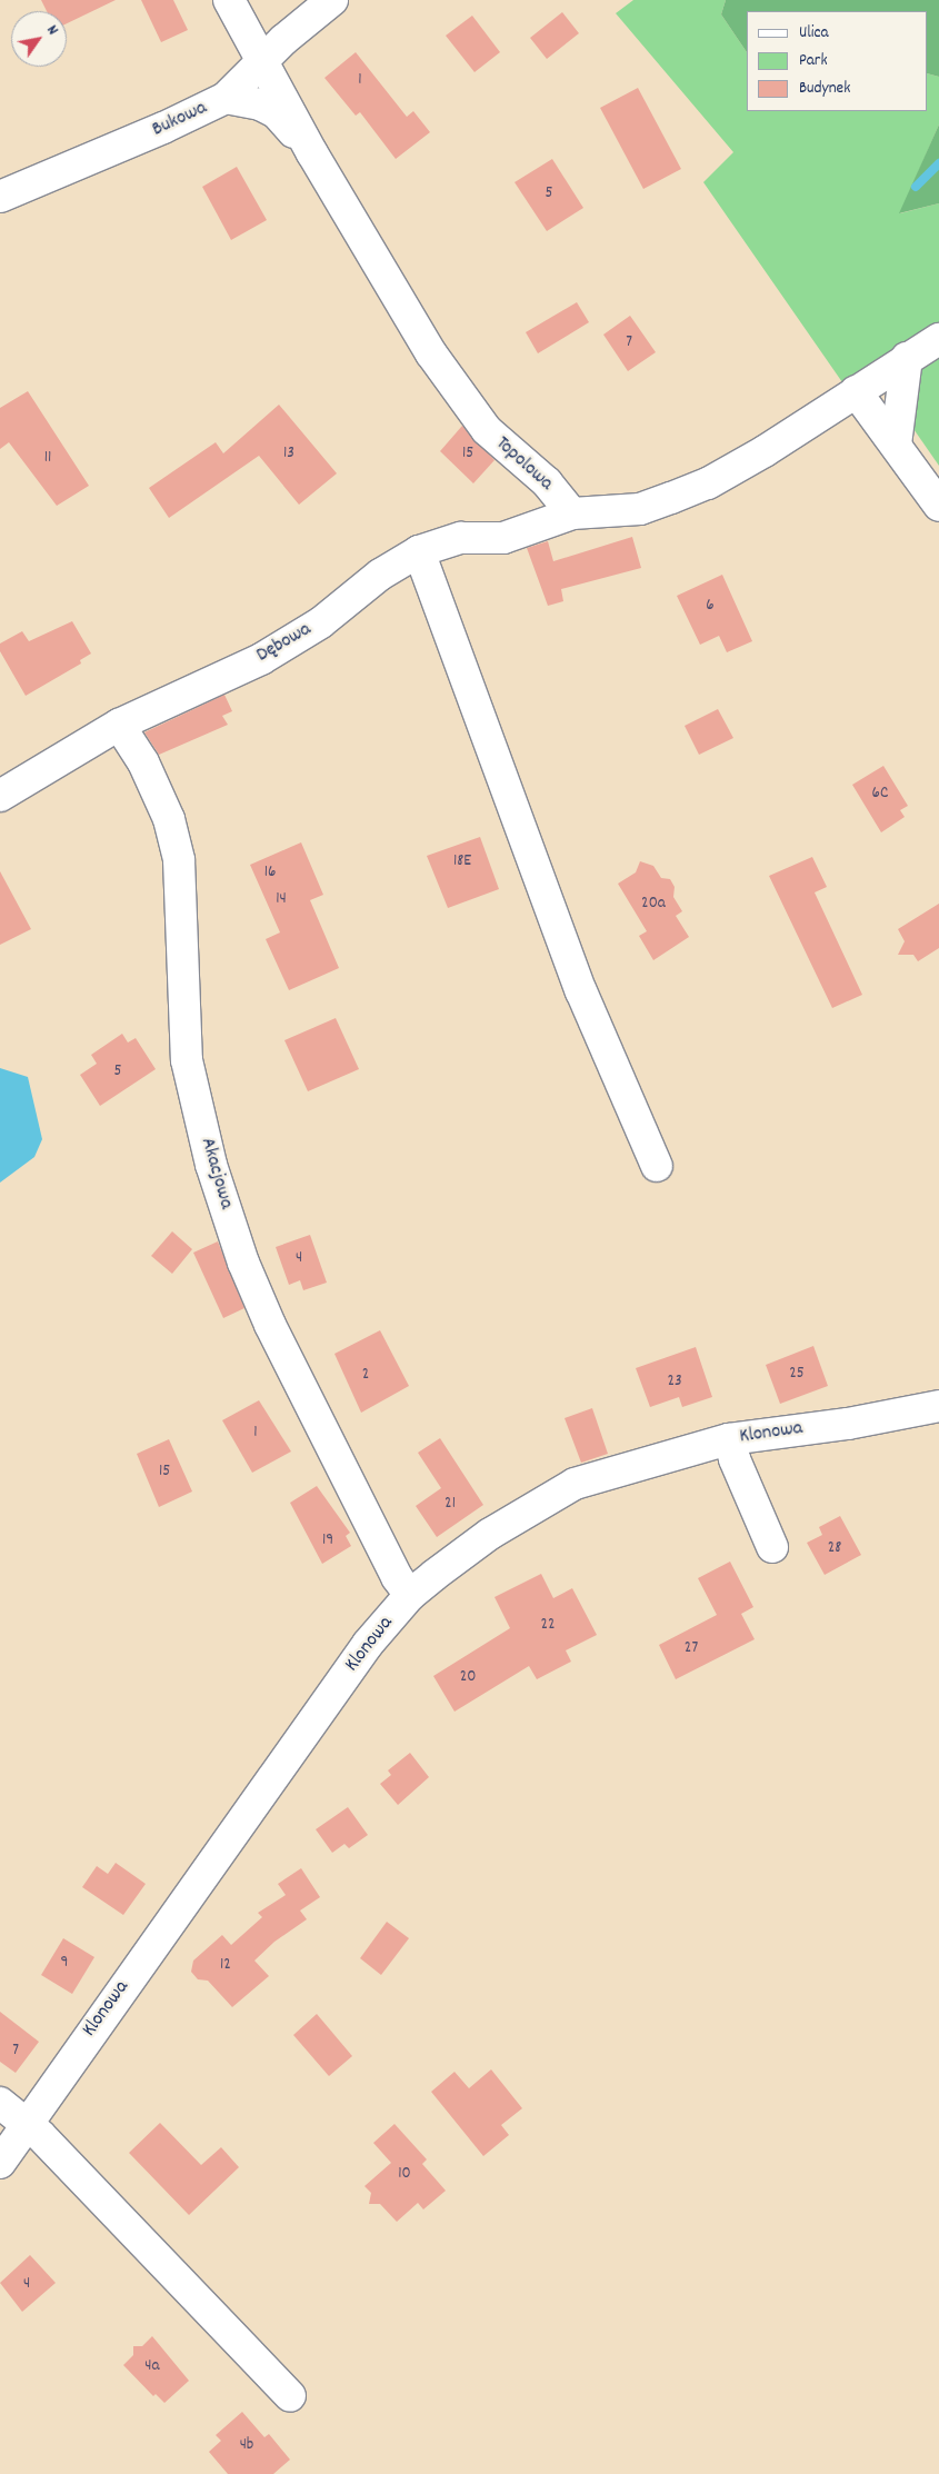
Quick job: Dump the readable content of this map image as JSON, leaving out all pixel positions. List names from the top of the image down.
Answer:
{
  "streets": {
    "street": [
      "Bukowa",
      "Topolowa",
      "Dębowa",
      "Akacjowa",
      "Klonowa"
    ]
  },
  "crossings": [
    ["Bukowa", "Topolowa"],
    ["Topolowa", "Dębowa"],
    ["Dębowa", "Akacjowa"],
    ["Akacjowa", "Klonowa"]
  ],
  "house_numbers": [
    "1",
    "5",
    "7",
    "13",
    "15",
    "11",
    "6",
    "6C",
    "18E",
    "16",
    "14",
    "20a",
    "5",
    "4",
    "25",
    "2",
    "23",
    "1",
    "15",
    "21",
    "19",
    "28",
    "22",
    "27",
    "20",
    "9",
    "12",
    "7",
    "10",
    "4",
    "4a",
    "4b"
  ],
  "legend": ["Ulica", "Park", "Budynek"],
  "north": "top right"
}
